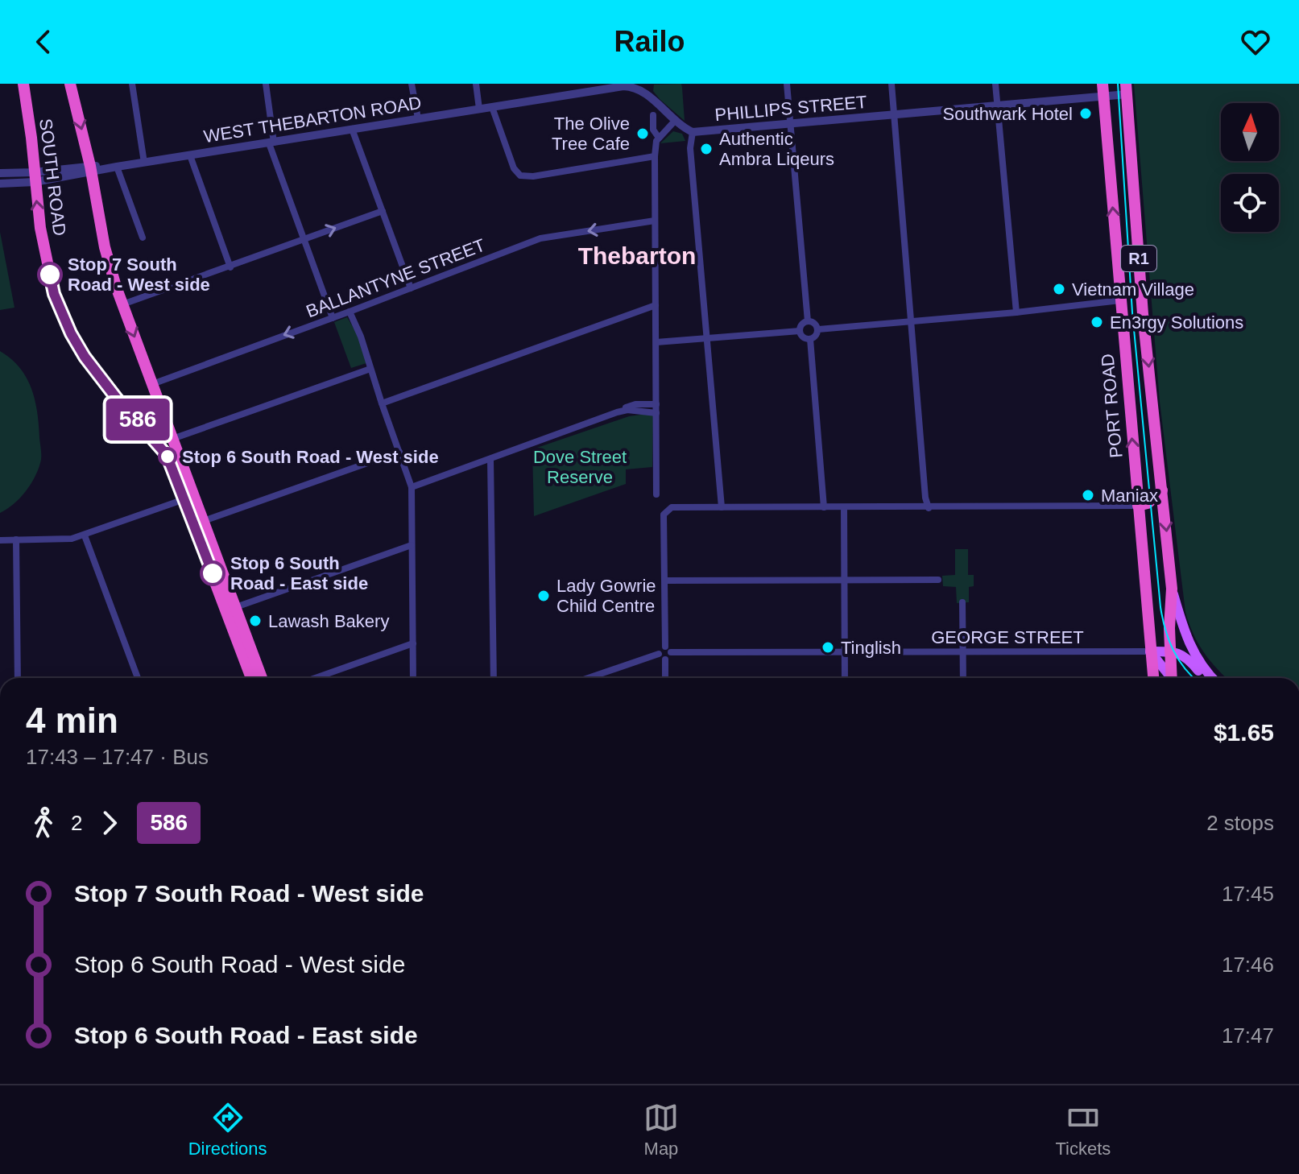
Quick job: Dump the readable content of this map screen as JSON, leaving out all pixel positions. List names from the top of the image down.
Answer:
{
  "streets": {
    "highway": ["SOUTH ROAD", "R1", "PORT ROAD"],
    "street": [
      "PHILLIPS STREET",
      "WEST THEBARTON ROAD",
      "BALLANTYNE STREET",
      "GEORGE STREET"
    ]
  },
  "crossings": [
    ["PHILLIPS STREET", "WEST THEBARTON ROAD"],
    ["PHILLIPS STREET", "R1"],
    ["PHILLIPS STREET", "PORT ROAD"],
    ["WEST THEBARTON ROAD", "SOUTH ROAD"],
    ["SOUTH ROAD", "BALLANTYNE STREET"],
    ["R1", "PORT ROAD"],
    ["R1", "GEORGE STREET"],
    ["PORT ROAD", "GEORGE STREET"]
  ],
  "one_way": ["BALLANTYNE STREET"],
  "districts": ["Thebarton"],
  "parks": ["Dove Street Reserve"],
  "places": [
    "Southwark Hotel",
    "The Olive Tree Cafe",
    "Authentic Ambra Liqeurs",
    "Stop 7 South Road - West side",
    "Vietnam Village",
    "En3rgy Solutions",
    "Stop 6 South Road - West side",
    "Maniax",
    "Stop 6 South Road - East side",
    "Lady Gowrie Child Centre",
    "Lawash Bakery",
    "Tinglish"
  ],
  "lines": ["bus line 586"],
  "north": "top",
  "page": {
    "header": "Railo",
    "on_map": "586",
    "heading": ["4 min", "17:43 – 17:47 · Bus", "$1.65"],
    "legs": ["2", "586", "2 stops"],
    "list": [
      {
        "name": "Stop 7 South Road - West side",
        "value": "17:45"
      },
      {
        "name": "Stop 6 South Road - West side",
        "value": "17:46"
      },
      {
        "name": "Stop 6 South Road - East side",
        "value": "17:47"
      }
    ],
    "tabs": ["Directions", "Map", "Tickets"]
  }
}
